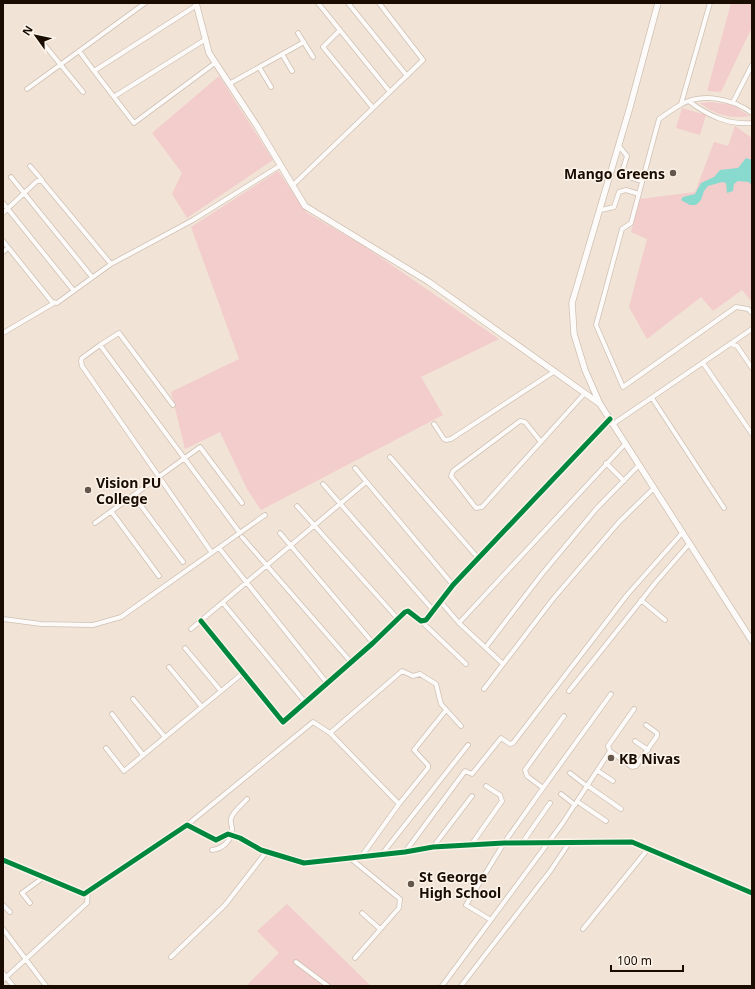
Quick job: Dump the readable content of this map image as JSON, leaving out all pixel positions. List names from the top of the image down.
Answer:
{
  "places": [
    "Mango Greens",
    "Vision PU College",
    "KB Nivas",
    "St George High School"
  ],
  "scale_bar": "100 m",
  "north": "top left"
}
